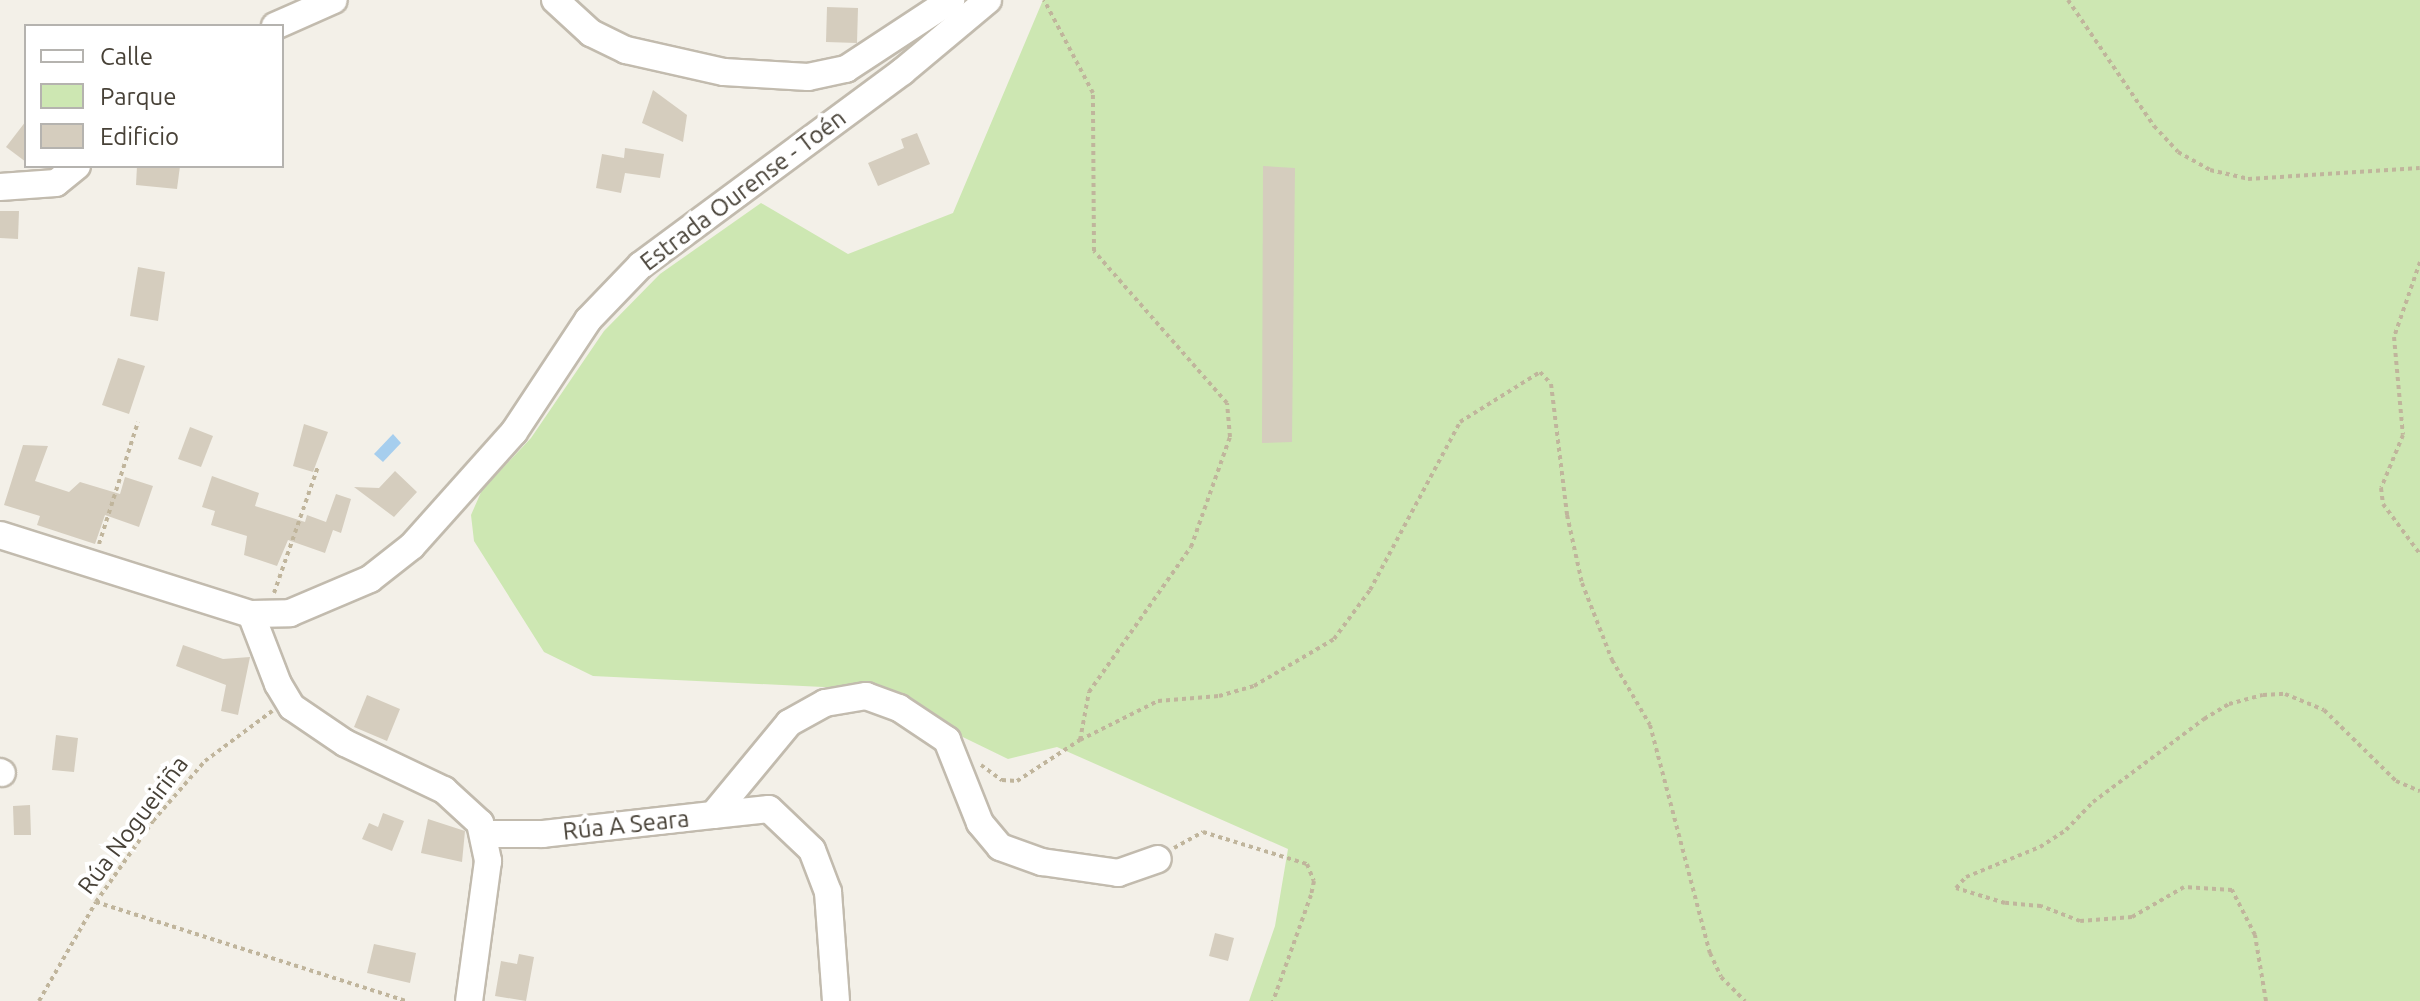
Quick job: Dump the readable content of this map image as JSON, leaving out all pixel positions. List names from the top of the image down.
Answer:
{
  "streets": {
    "street": ["Estrada Ourense - Toén", "Rúa A Seara"],
    "path": ["Rúa Nogueiriña"]
  },
  "legend": ["Calle", "Parque", "Edificio"]
}
